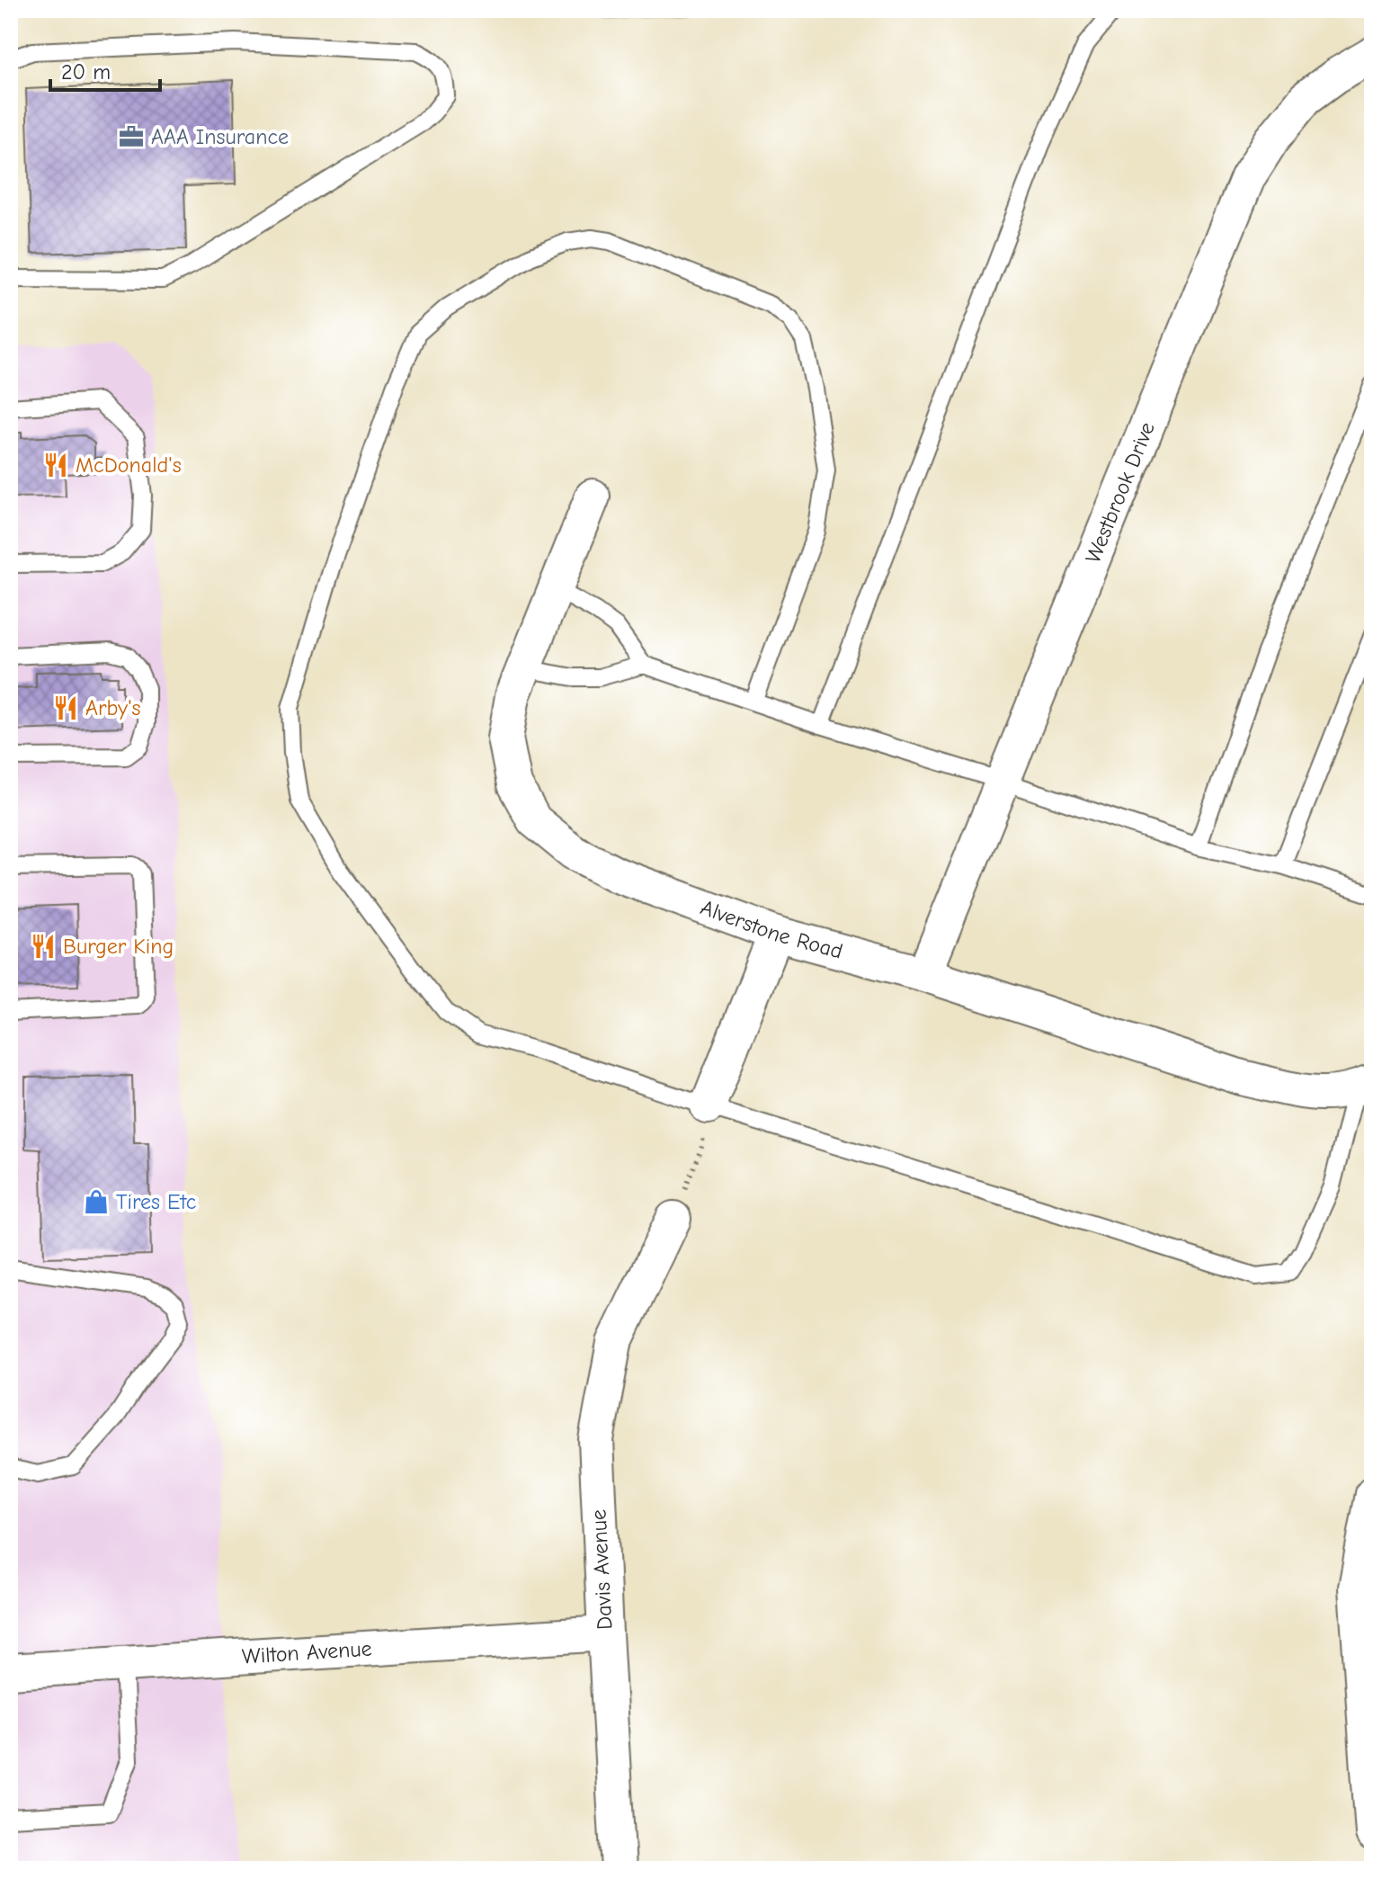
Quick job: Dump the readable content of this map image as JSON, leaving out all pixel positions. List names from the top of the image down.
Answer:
{
  "streets": {
    "street": [
      "Westbrook Drive",
      "Alverstone Road",
      "Davis Avenue",
      "Wilton Avenue"
    ]
  },
  "crossings": [
    ["Westbrook Drive", "Alverstone Road"],
    ["Davis Avenue", "Wilton Avenue"]
  ],
  "places": {
    "office": ["AAA Insurance"],
    "restaurant": ["McDonald's", "Arby's", "Burger King"],
    "shop": ["Tires Etc"]
  },
  "scale_bar": "20 m"
}
